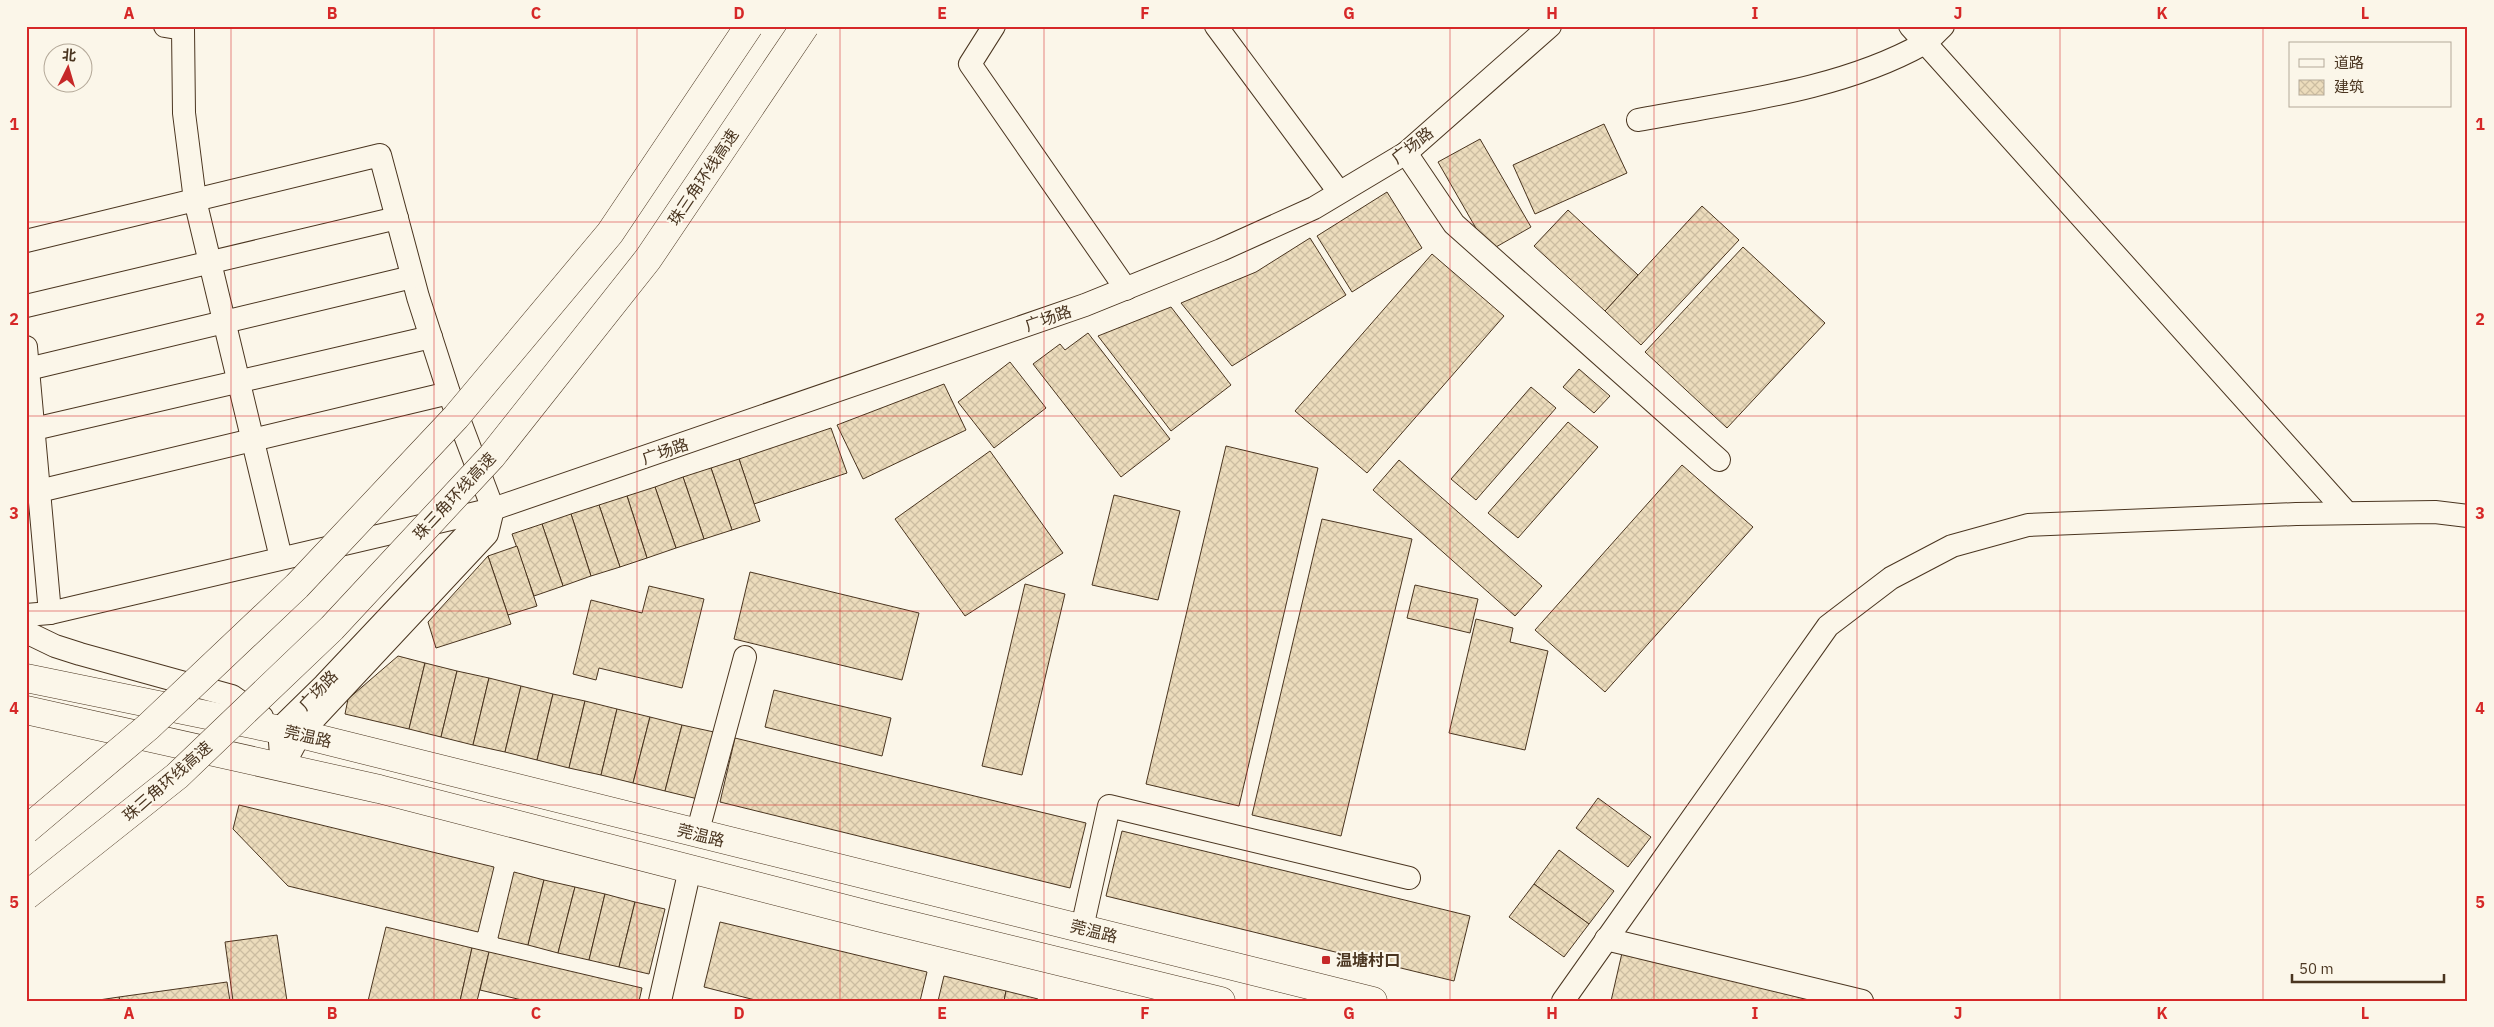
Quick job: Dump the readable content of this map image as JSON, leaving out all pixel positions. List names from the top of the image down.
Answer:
{
  "streets": {
    "main road": ["珠三角环线高速", "莞温路"],
    "street": ["广场路"]
  },
  "crossings": [
    ["广场路", "莞温路"]
  ],
  "places": {
    "transit": ["温塘村口"]
  },
  "legend": ["道路", "建筑"],
  "scale_bar": "50 m",
  "north": "top",
  "grid": {
    "columns": [
      "A",
      "B",
      "C",
      "D",
      "E",
      "F",
      "G",
      "H",
      "I",
      "J",
      "K",
      "L"
    ],
    "rows": [
      "1",
      "2",
      "3",
      "4",
      "5"
    ]
  }
}
